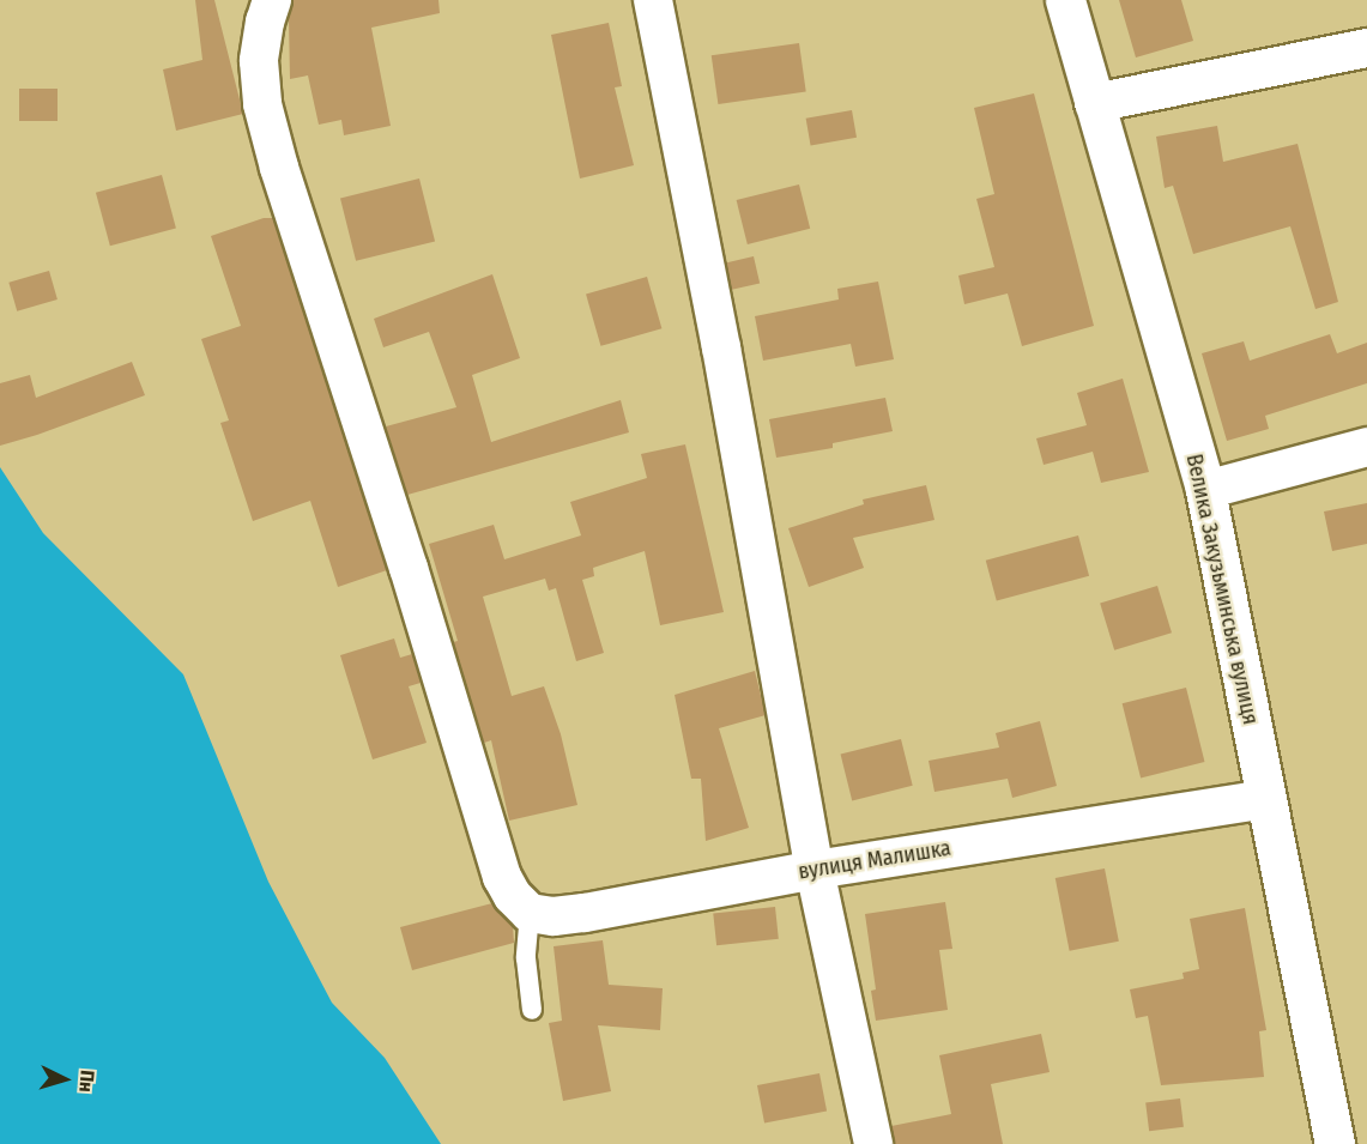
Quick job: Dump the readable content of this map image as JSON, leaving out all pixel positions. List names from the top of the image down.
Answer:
{
  "streets": {
    "street": ["Велика Закузьминська вулиця", "вулиця Малишка"]
  },
  "crossings": [
    ["Велика Закузьминська вулиця", "вулиця Малишка"]
  ],
  "north": "right"
}
